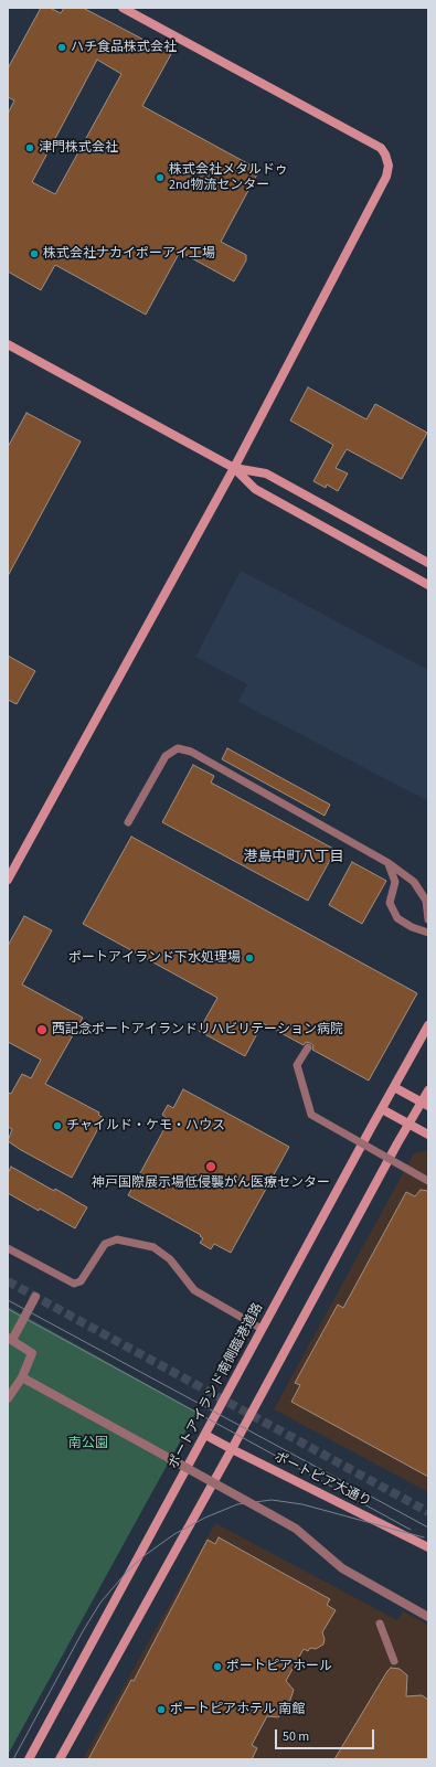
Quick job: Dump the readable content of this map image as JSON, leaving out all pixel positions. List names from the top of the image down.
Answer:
{
  "streets": {
    "street": ["ポートアイランド南側臨港道路", "ポートピア大通り"]
  },
  "crossings": [
    ["ポートアイランド南側臨港道路", "ポートピア大通り"]
  ],
  "districts": ["港島中町八丁目"],
  "parks": ["南公園"],
  "places": [
    "ハチ食品株式会社",
    "津門株式会社",
    "株式会社メタルドゥ 2nd物流センター",
    "株式会社ナカイポーアイ工場",
    "ポートアイランド下水処理場",
    "西記念ポートアイランドリハビリテーション病院",
    "チャイルド・ケモ・ハウス",
    "神戸国際展示場低侵襲がん医療センター",
    "ポートピアホール",
    "ポートピアホテル 南館"
  ],
  "scale_bar": "50 m"
}
